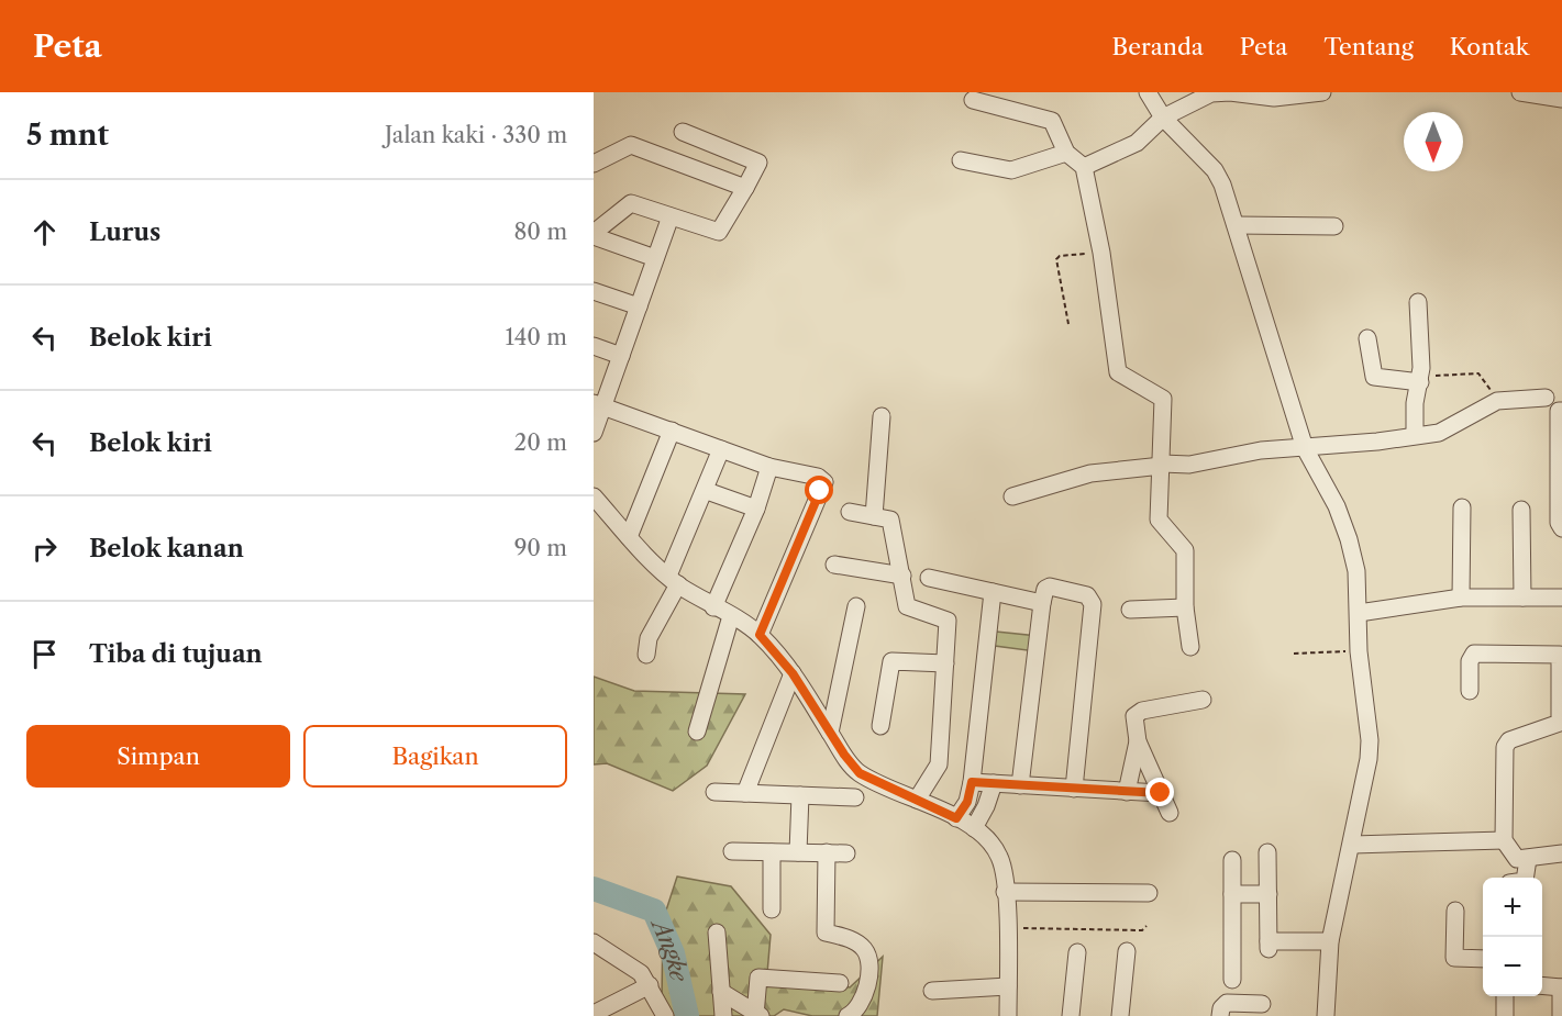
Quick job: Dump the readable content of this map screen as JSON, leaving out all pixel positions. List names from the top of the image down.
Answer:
{
  "water": ["Angke"],
  "north": "bottom",
  "page": {
    "header": "Peta",
    "nav": [
      "Beranda",
      "Peta",
      "Tentang",
      "Kontak"
    ],
    "heading": ["5 mnt", "Jalan kaki · 330 m"],
    "list": [
      ["Lurus", "80 m"],
      ["Belok kiri", "140 m"],
      ["Belok kiri", "20 m"],
      ["Belok kanan", "90 m"],
      "Tiba di tujuan"
    ],
    "buttons": ["Simpan", "Bagikan"],
    "map_buttons": ["+", "−"]
  }
}
